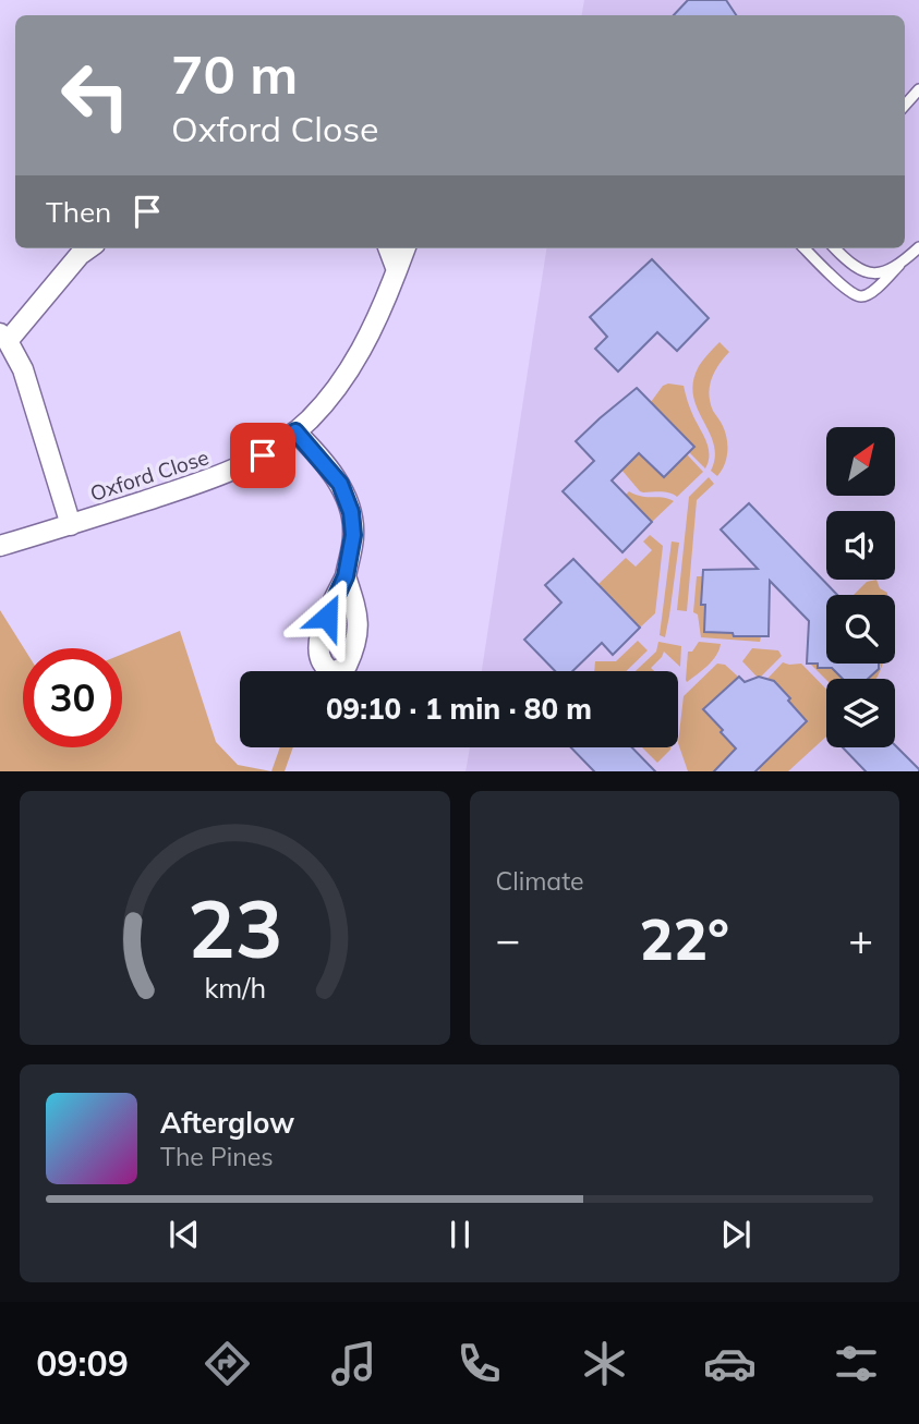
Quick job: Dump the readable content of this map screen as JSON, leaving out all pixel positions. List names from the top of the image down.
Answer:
{
  "streets": {
    "street": ["Oxford Close"]
  },
  "north": "top right",
  "page": {
    "turn": ["70 m", "Oxford Close"],
    "then": "Then",
    "limit": "30",
    "trip": "09:10 · 1 min · 80 m",
    "tile": "Climate",
    "heat": ["−", "22°", "+"],
    "song": ["Afterglow", "The Pines"],
    "tabs": "09:09",
    "gauge": ["23", "km/h"]
  }
}
